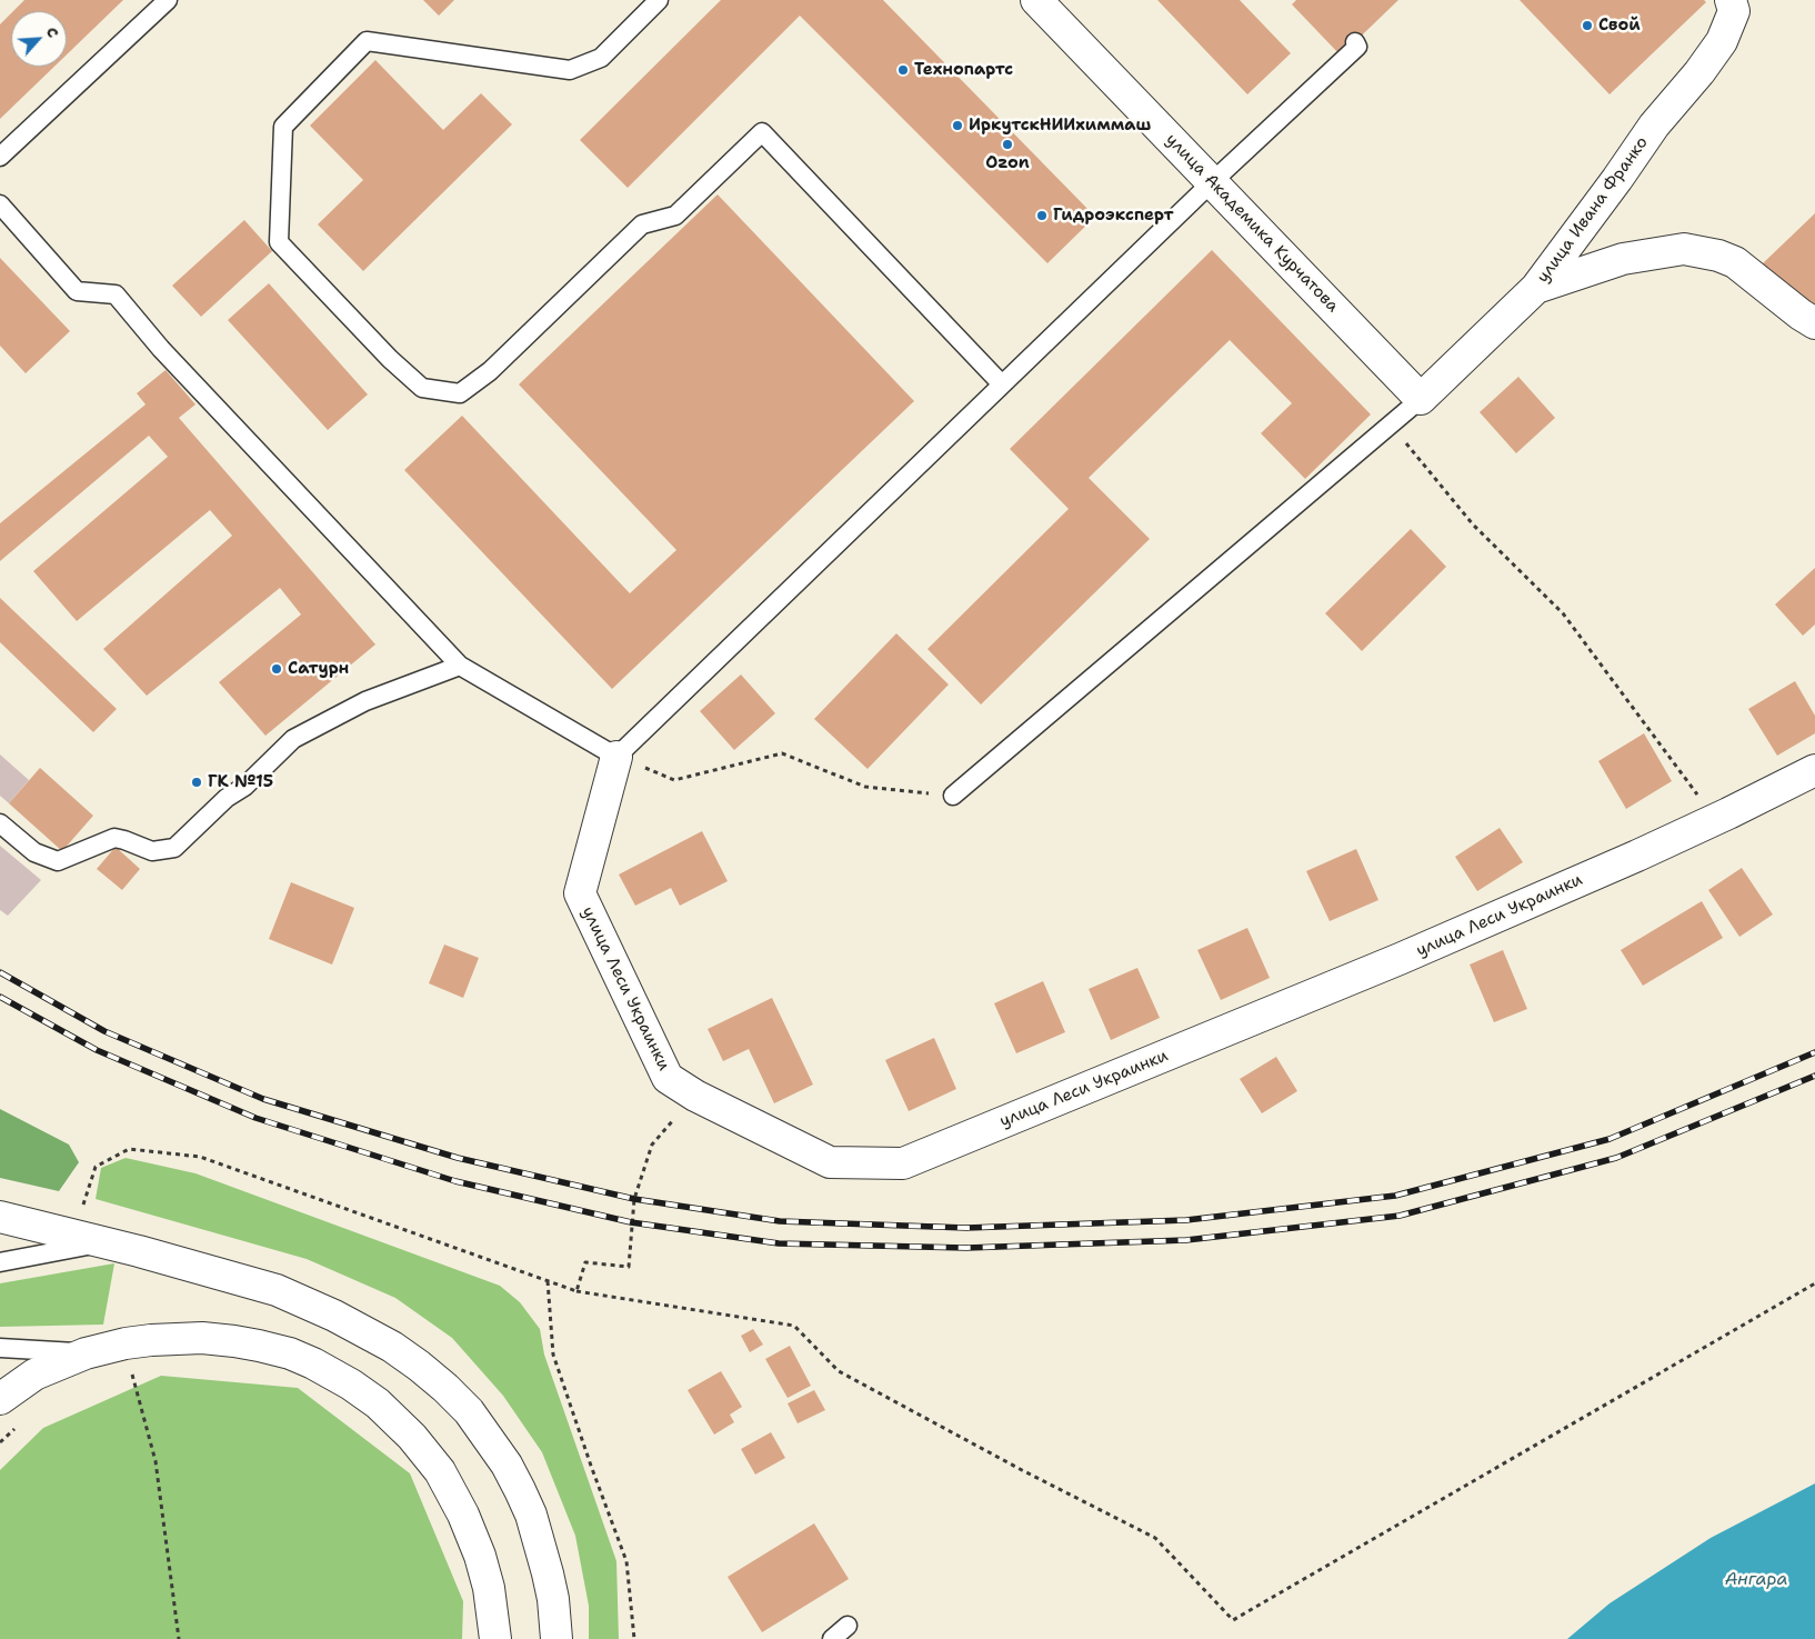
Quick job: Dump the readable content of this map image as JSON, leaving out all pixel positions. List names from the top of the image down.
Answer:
{
  "streets": {
    "street": ["улица Ивана Франко", "улица Академика Курчатова", "улица Леси Украинки"]
  },
  "crossings": [
    ["улица Ивана Франко", "улица Академика Курчатова"]
  ],
  "water": ["Ангара"],
  "places": [
    "Свой",
    "Технопартс",
    "ИркутскНИИхиммаш",
    "Ozon",
    "Гидроэксперт",
    "Сатурн",
    "ГК №15"
  ],
  "north": "top right"
}
